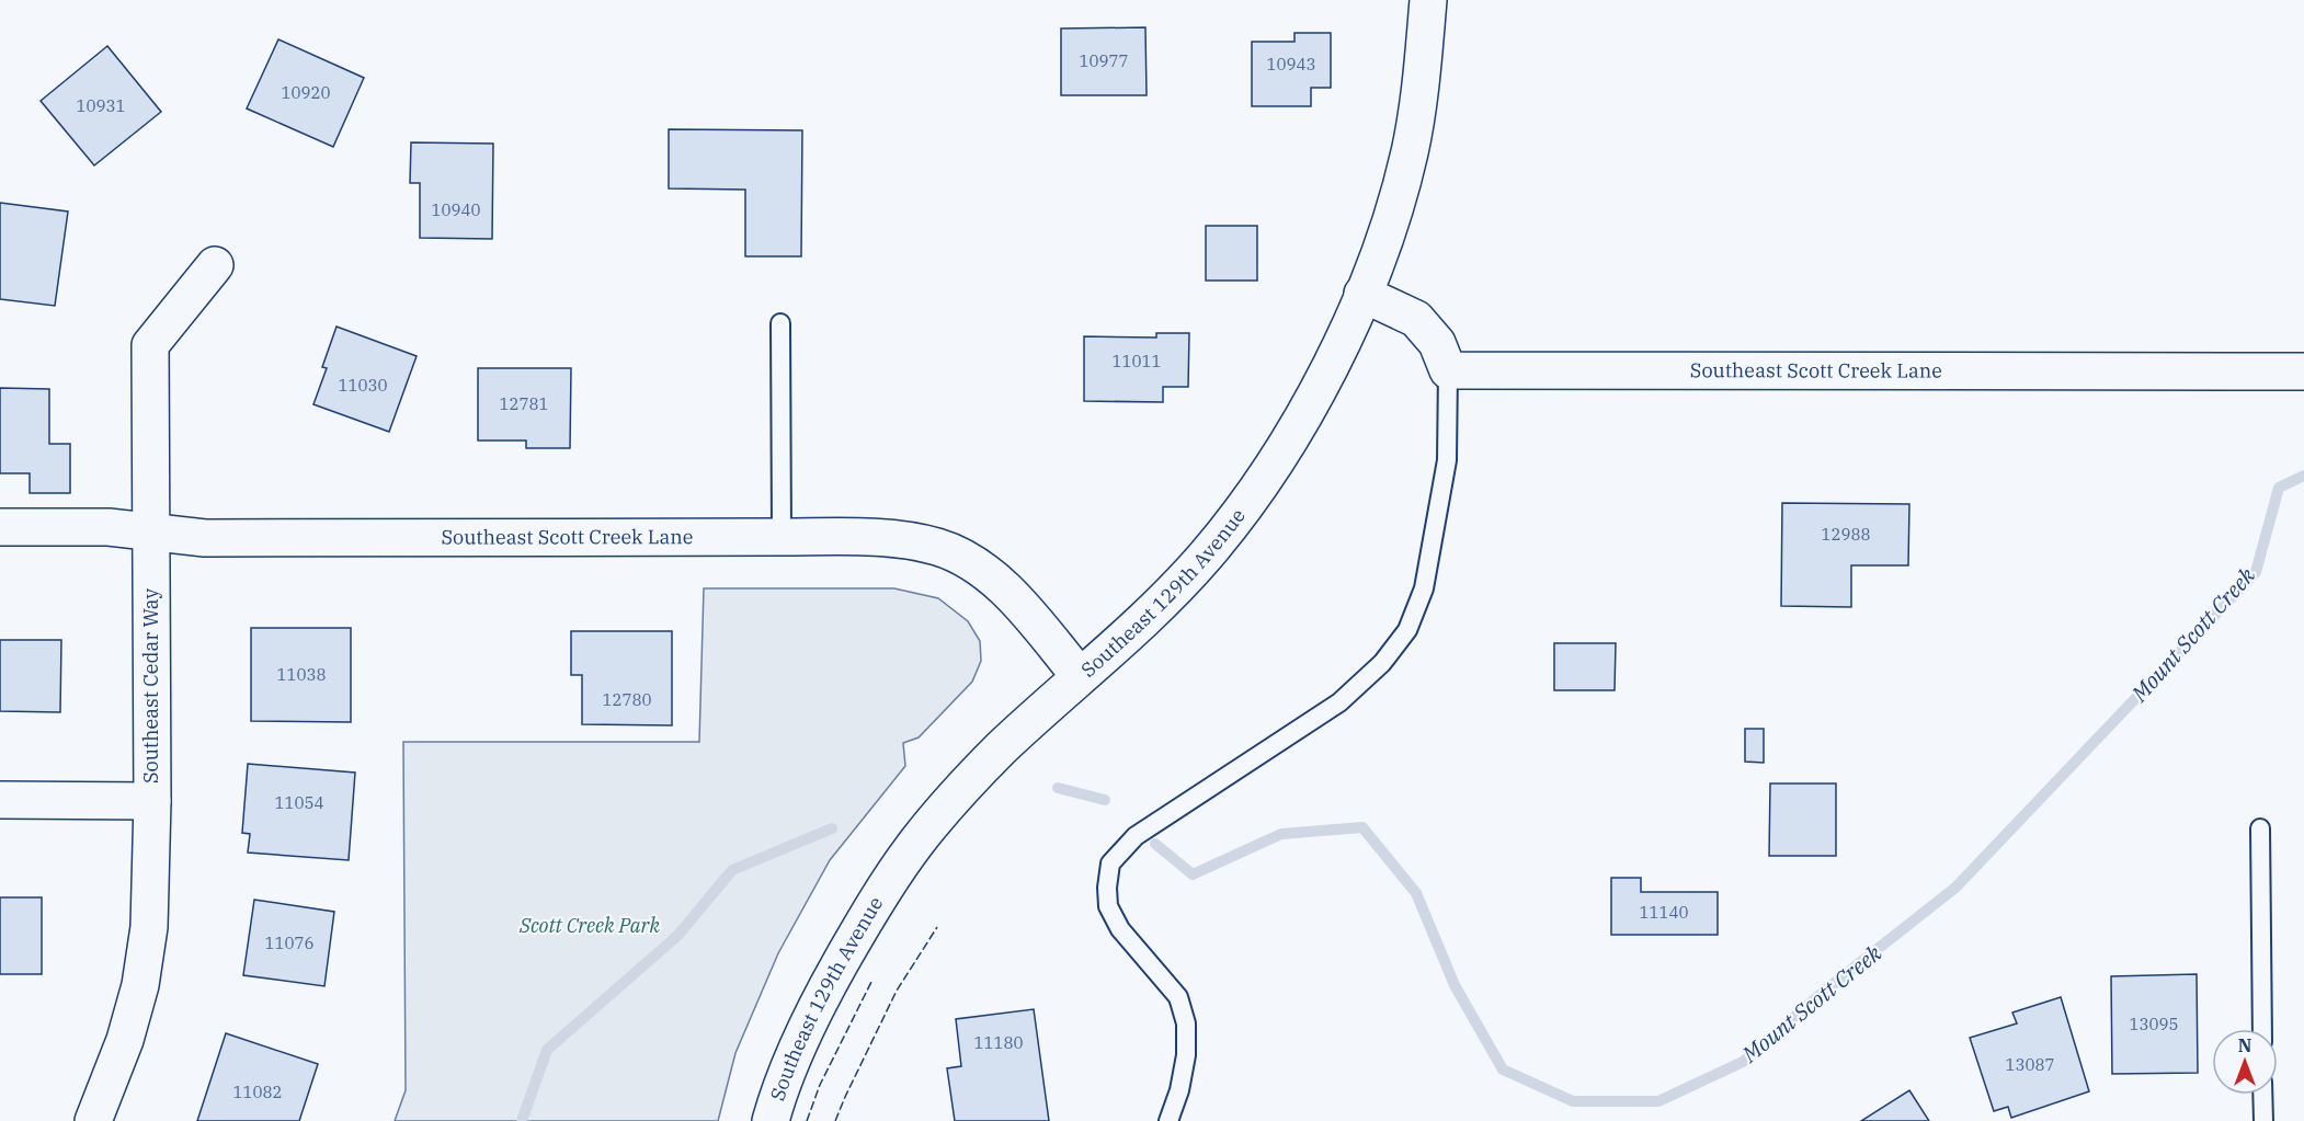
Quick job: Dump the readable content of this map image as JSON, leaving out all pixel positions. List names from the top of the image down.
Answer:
{
  "streets": {
    "street": ["Southeast Scott Creek Lane", "Southeast 129th Avenue", "Southeast Cedar Way"]
  },
  "crossings": [
    ["Southeast Scott Creek Lane", "Southeast 129th Avenue"],
    ["Southeast Scott Creek Lane", "Southeast Cedar Way"]
  ],
  "water": ["Mount Scott Creek"],
  "parks": ["Scott Creek Park"],
  "house_numbers": [
    "10977",
    "10943",
    "10920",
    "10931",
    "10940",
    "11011",
    "11030",
    "12781",
    "12988",
    "11038",
    "12780",
    "11054",
    "11140",
    "11076",
    "13095",
    "11180",
    "13087",
    "11082"
  ],
  "north": "top"
}
